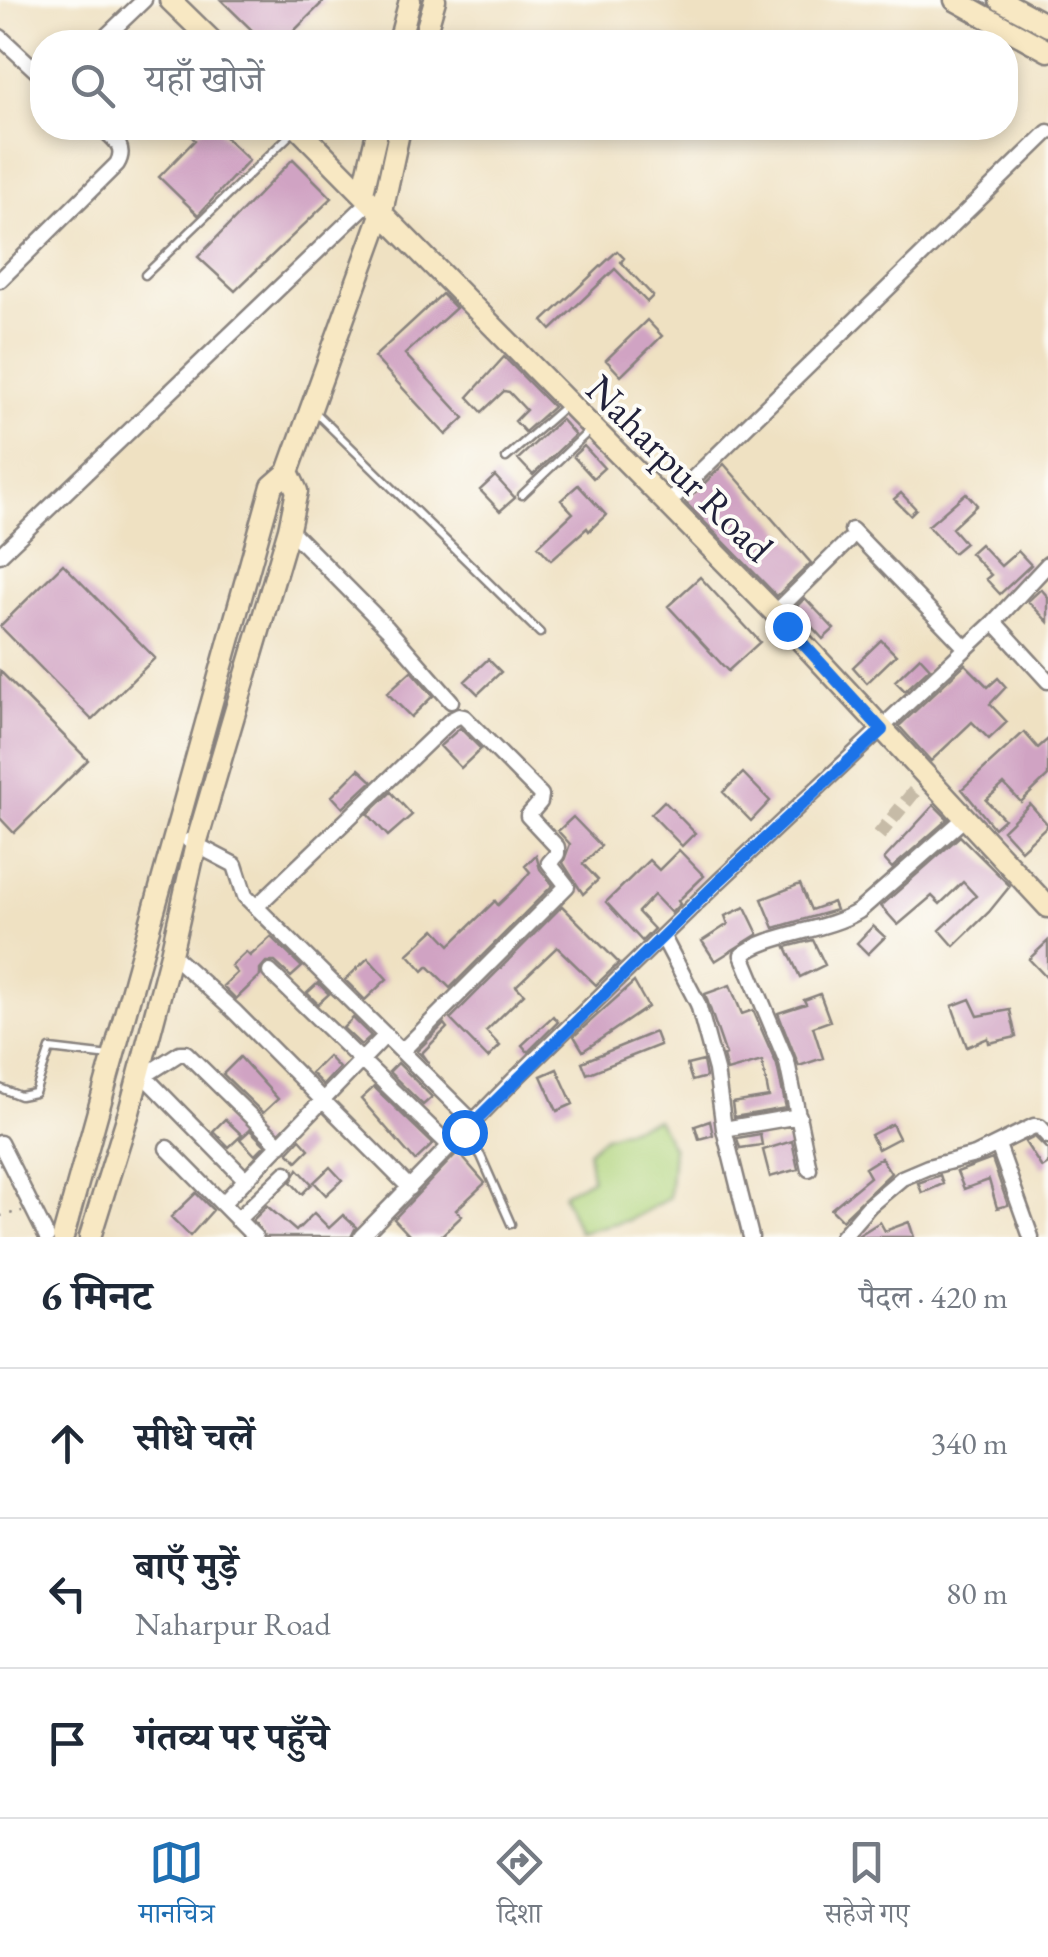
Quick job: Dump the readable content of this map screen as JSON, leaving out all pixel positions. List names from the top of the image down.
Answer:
{
  "streets": {
    "street": ["Naharpur Road"]
  },
  "page": {
    "search": "यहाँ खोजें",
    "heading": ["6 मिनट", "पैदल · 420 m"],
    "list": [
      ["सीधे चलें", "340 m"],
      ["बाएँ मुड़ें", "Naharpur Road", "80 m"],
      "गंतव्य पर पहुँचे"
    ],
    "nav": ["मानचित्र", "दिशा", "सहेजे गए"]
  }
}
